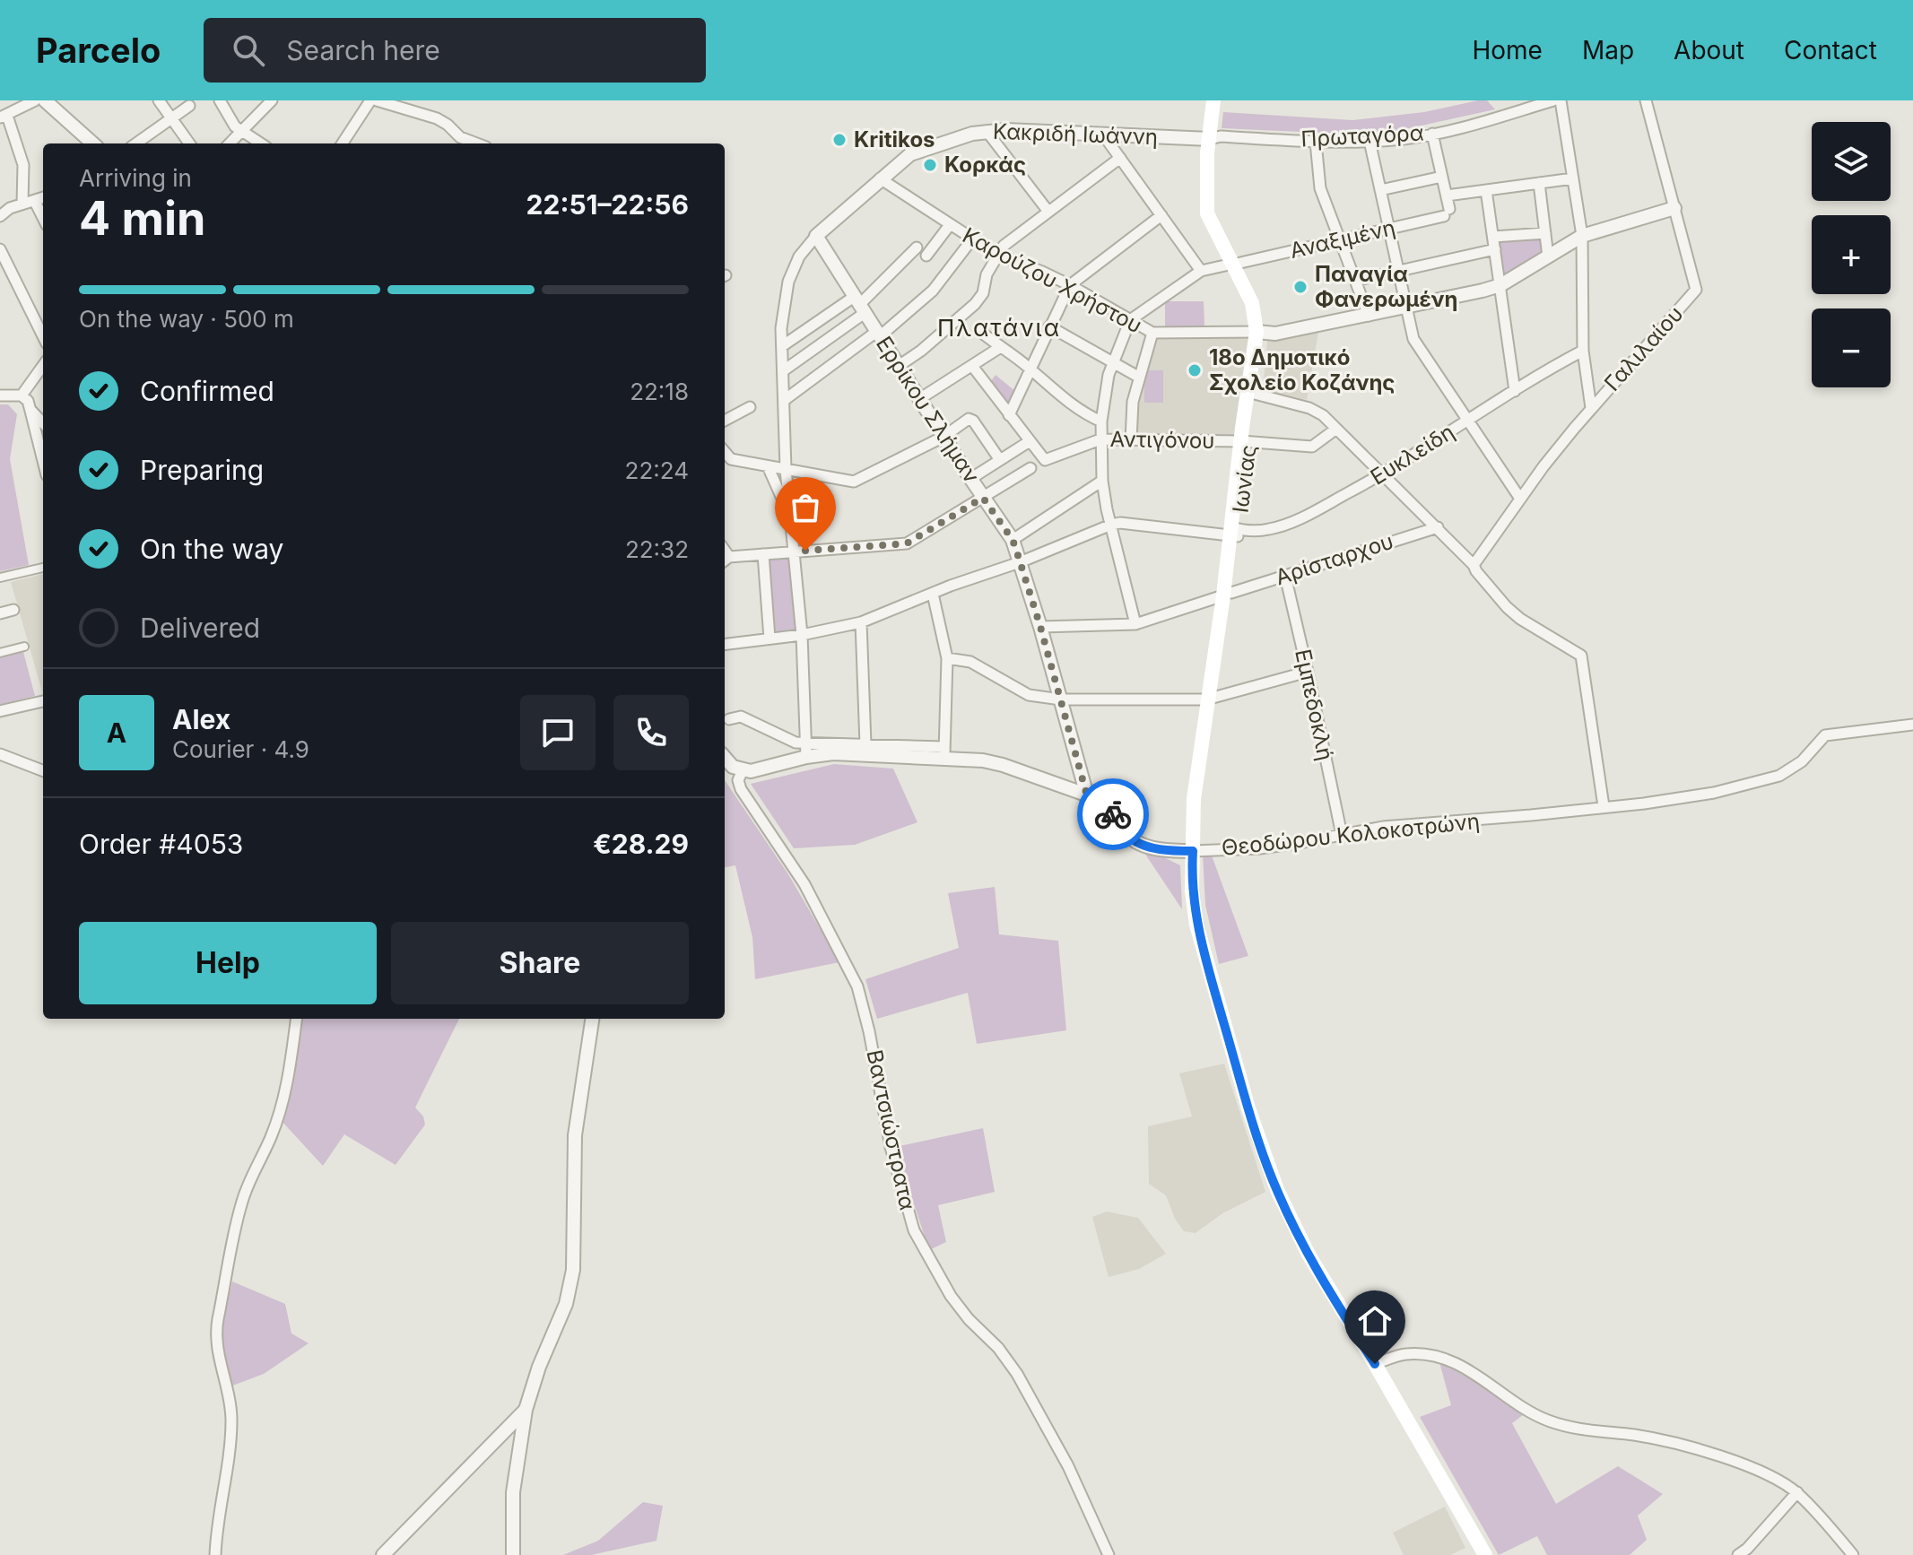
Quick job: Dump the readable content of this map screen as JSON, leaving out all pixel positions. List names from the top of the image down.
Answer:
{
  "streets": {
    "main road": ["Ιωνίας"],
    "street": [
      "Κακριδή Ιωάννη",
      "Πρωταγόρα",
      "Αναξιμένη",
      "Καρούζου Χρήστου",
      "Γαλιλαίου",
      "Ερρίκου Σλήμαν",
      "Αντιγόνου",
      "Ευκλείδη",
      "Αρίσταρχου",
      "Εμπεδοκλή",
      "Θεοδώρου Κολοκοτρώνη",
      "Βαντσιώστρατα"
    ]
  },
  "crossings": [
    ["Κακριδή Ιωάννη", "Πρωταγόρα"],
    ["Κακριδή Ιωάννη", "Καρούζου Χρήστου"],
    ["Κακριδή Ιωάννη", "Ερρίκου Σλήμαν"],
    ["Κακριδή Ιωάννη", "Ιωνίας"],
    ["Κακριδή Ιωάννη", "Θεοδώρου Κολοκοτρώνη"],
    ["Πρωταγόρα", "Ιωνίας"],
    ["Αναξιμένη", "Ιωνίας"],
    ["Ερρίκου Σλήμαν", "Αρίσταρχου"],
    ["Ερρίκου Σλήμαν", "Θεοδώρου Κολοκοτρώνη"],
    ["Αντιγόνου", "Ιωνίας"],
    ["Ευκλείδη", "Ιωνίας"],
    ["Ιωνίας", "Αρίσταρχου"],
    ["Ιωνίας", "Θεοδώρου Κολοκοτρώνη"],
    ["Αρίσταρχου", "Εμπεδοκλή"],
    ["Εμπεδοκλή", "Θεοδώρου Κολοκοτρώνη"],
    ["Θεοδώρου Κολοκοτρώνη", "Βαντσιώστρατα"]
  ],
  "districts": ["Πλατάνια"],
  "places": [
    "Kritikos",
    "Κορκάς",
    "Παναγία Φανερωμένη",
    "18ο Δημοτικό Σχολείο Κοζάνης"
  ],
  "page": {
    "header": "Parcelo",
    "search": "Search here",
    "nav": [
      "Home",
      "Map",
      "About",
      "Contact"
    ],
    "map_buttons": ["+", "−"],
    "heading": ["4 min", "Arriving in", "22:51–22:56"],
    "panel": [
      "Alex",
      "Courier · 4.9",
      "Order #4053",
      "€28.29"
    ],
    "bar": "On the way · 500 m",
    "list": [
      ["Confirmed", "22:18"],
      ["Preparing", "22:24"],
      ["On the way", "22:32"],
      "Delivered"
    ],
    "round": "A",
    "buttons": ["Help", "Share"]
  }
}
